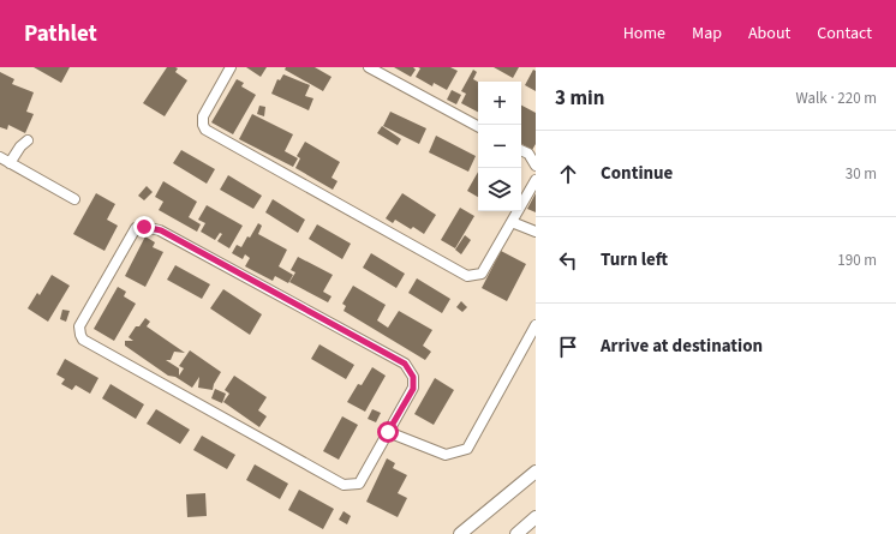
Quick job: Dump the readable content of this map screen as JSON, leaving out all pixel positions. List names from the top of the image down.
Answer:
{
  "page": {
    "header": "Pathlet",
    "nav": [
      "Home",
      "Map",
      "About",
      "Contact"
    ],
    "heading": ["3 min", "Walk · 220 m"],
    "map_buttons": ["+", "−"],
    "list": [
      ["Continue", "30 m"],
      ["Turn left", "190 m"],
      "Arrive at destination"
    ]
  }
}
